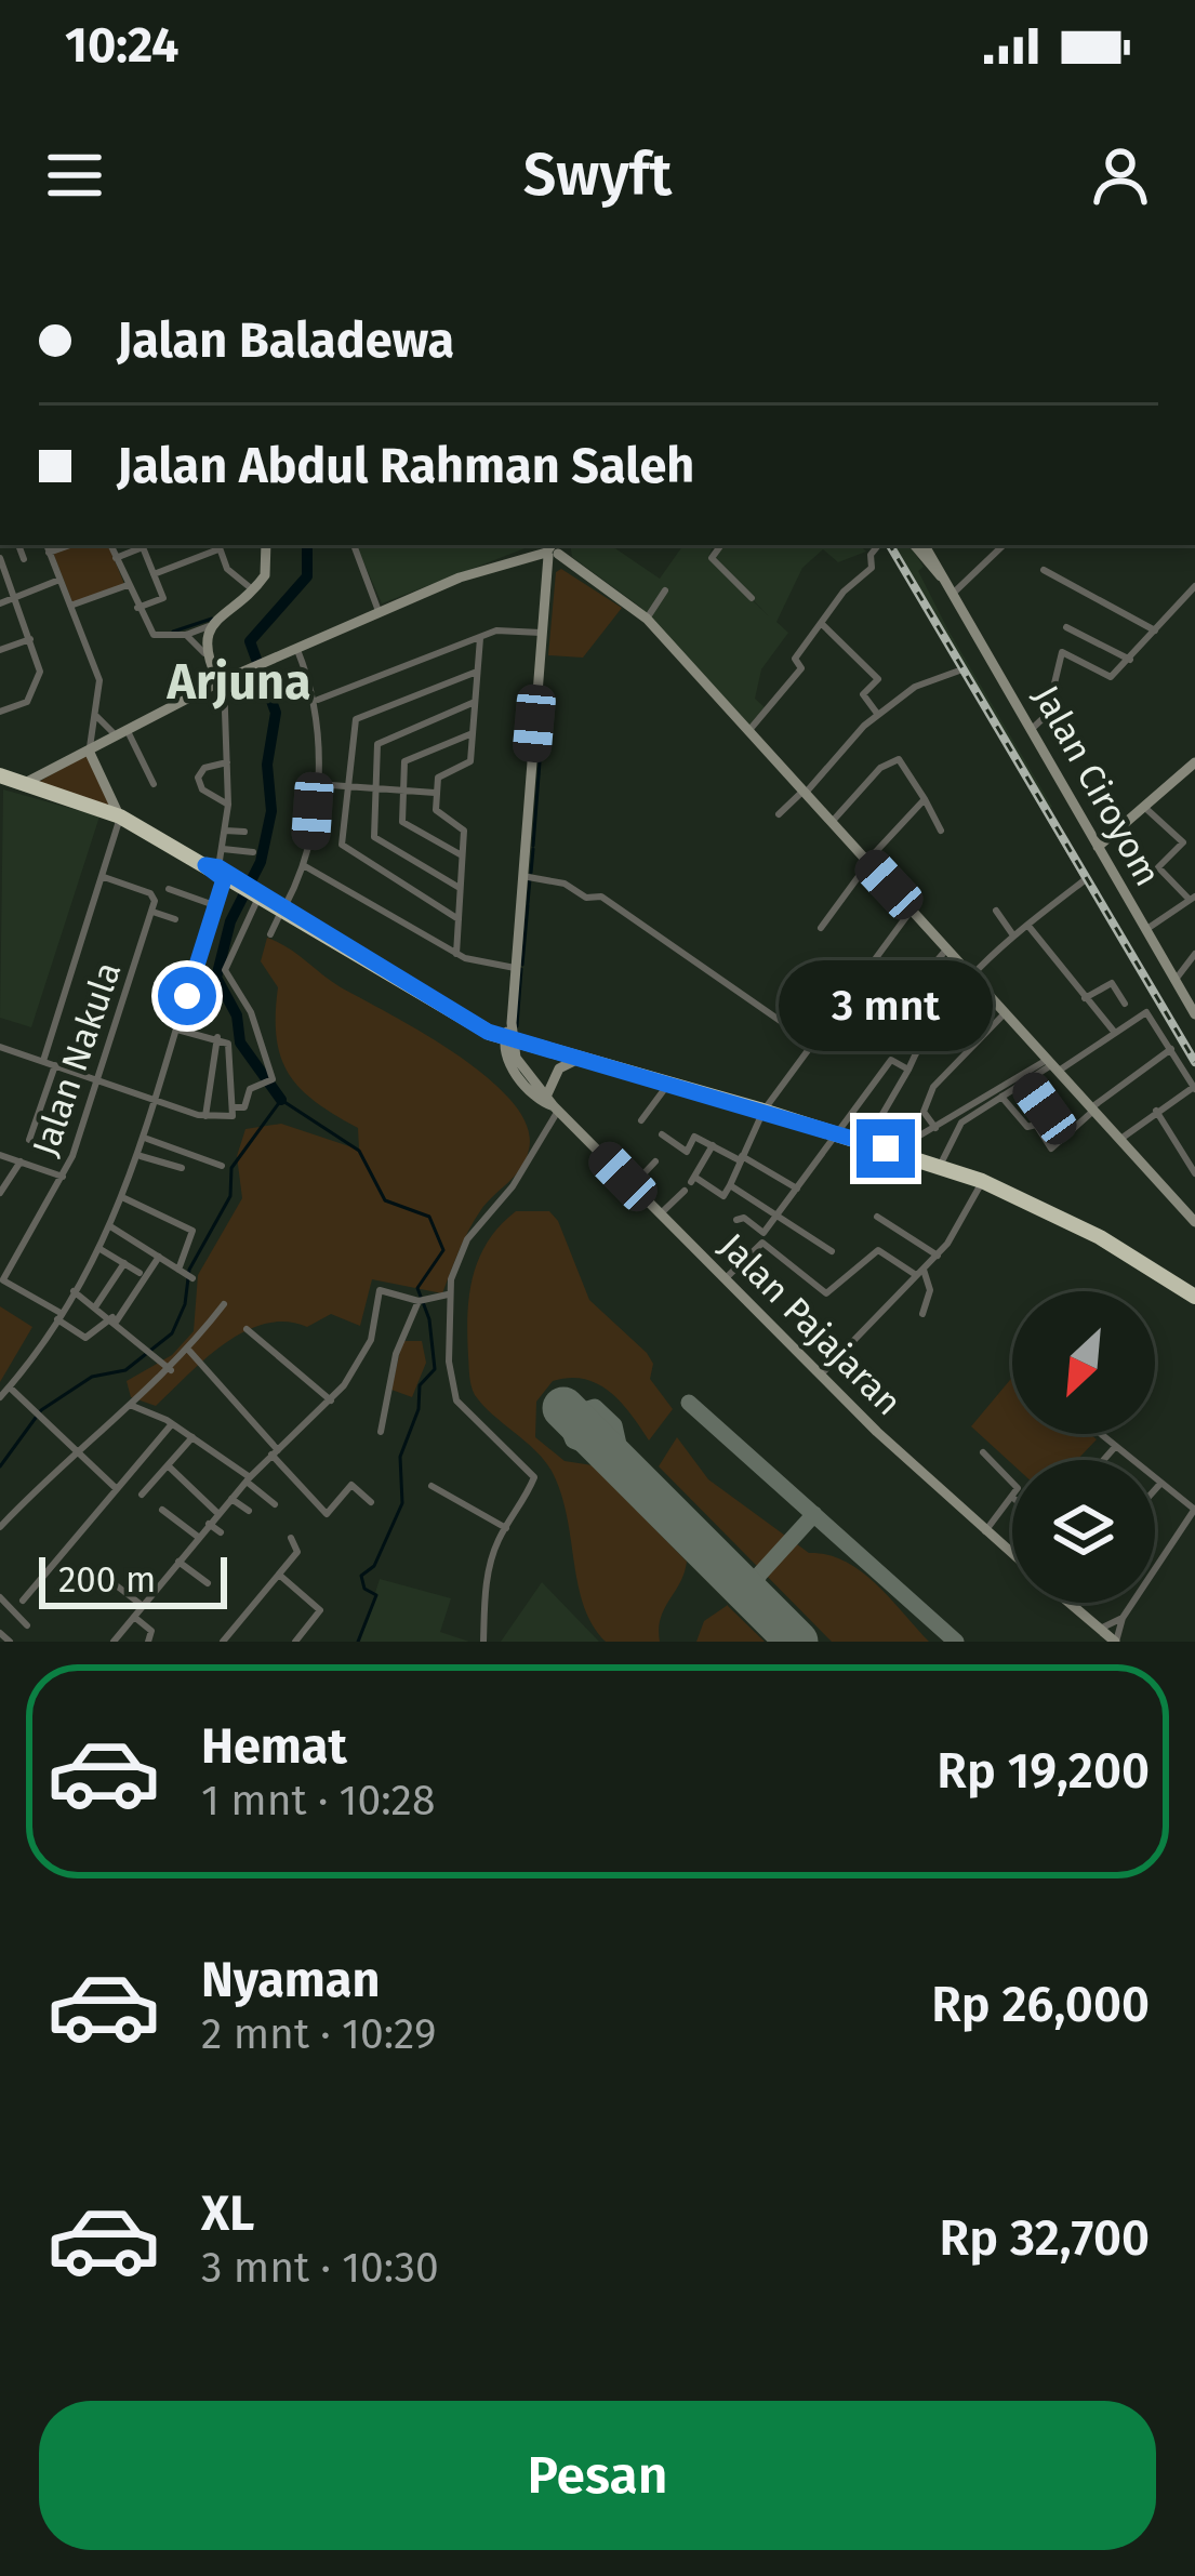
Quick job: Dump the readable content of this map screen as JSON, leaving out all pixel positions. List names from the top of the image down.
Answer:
{
  "streets": {
    "highway": ["Jalan Pajajaran"],
    "main road": ["Jalan Ciroyom"],
    "street": ["Jalan Nakula"]
  },
  "districts": ["Arjuna"],
  "scale_bar": "200 m",
  "north": "bottom left",
  "page": {
    "status": "10:24",
    "header": "Swyft",
    "banner": ["Jalan Baladewa", "Jalan Abdul Rahman Saleh"],
    "bubble": "3 mnt",
    "scale": "200 m",
    "list": [
      {
        "name": "Hemat",
        "note": "1 mnt · 10:28",
        "value": "Rp 19,200"
      },
      {
        "name": "Nyaman",
        "note": "2 mnt · 10:29",
        "value": "Rp 26,000"
      },
      {
        "name": "XL",
        "note": "3 mnt · 10:30",
        "value": "Rp 32,700"
      }
    ],
    "buttons": "Pesan"
  }
}
